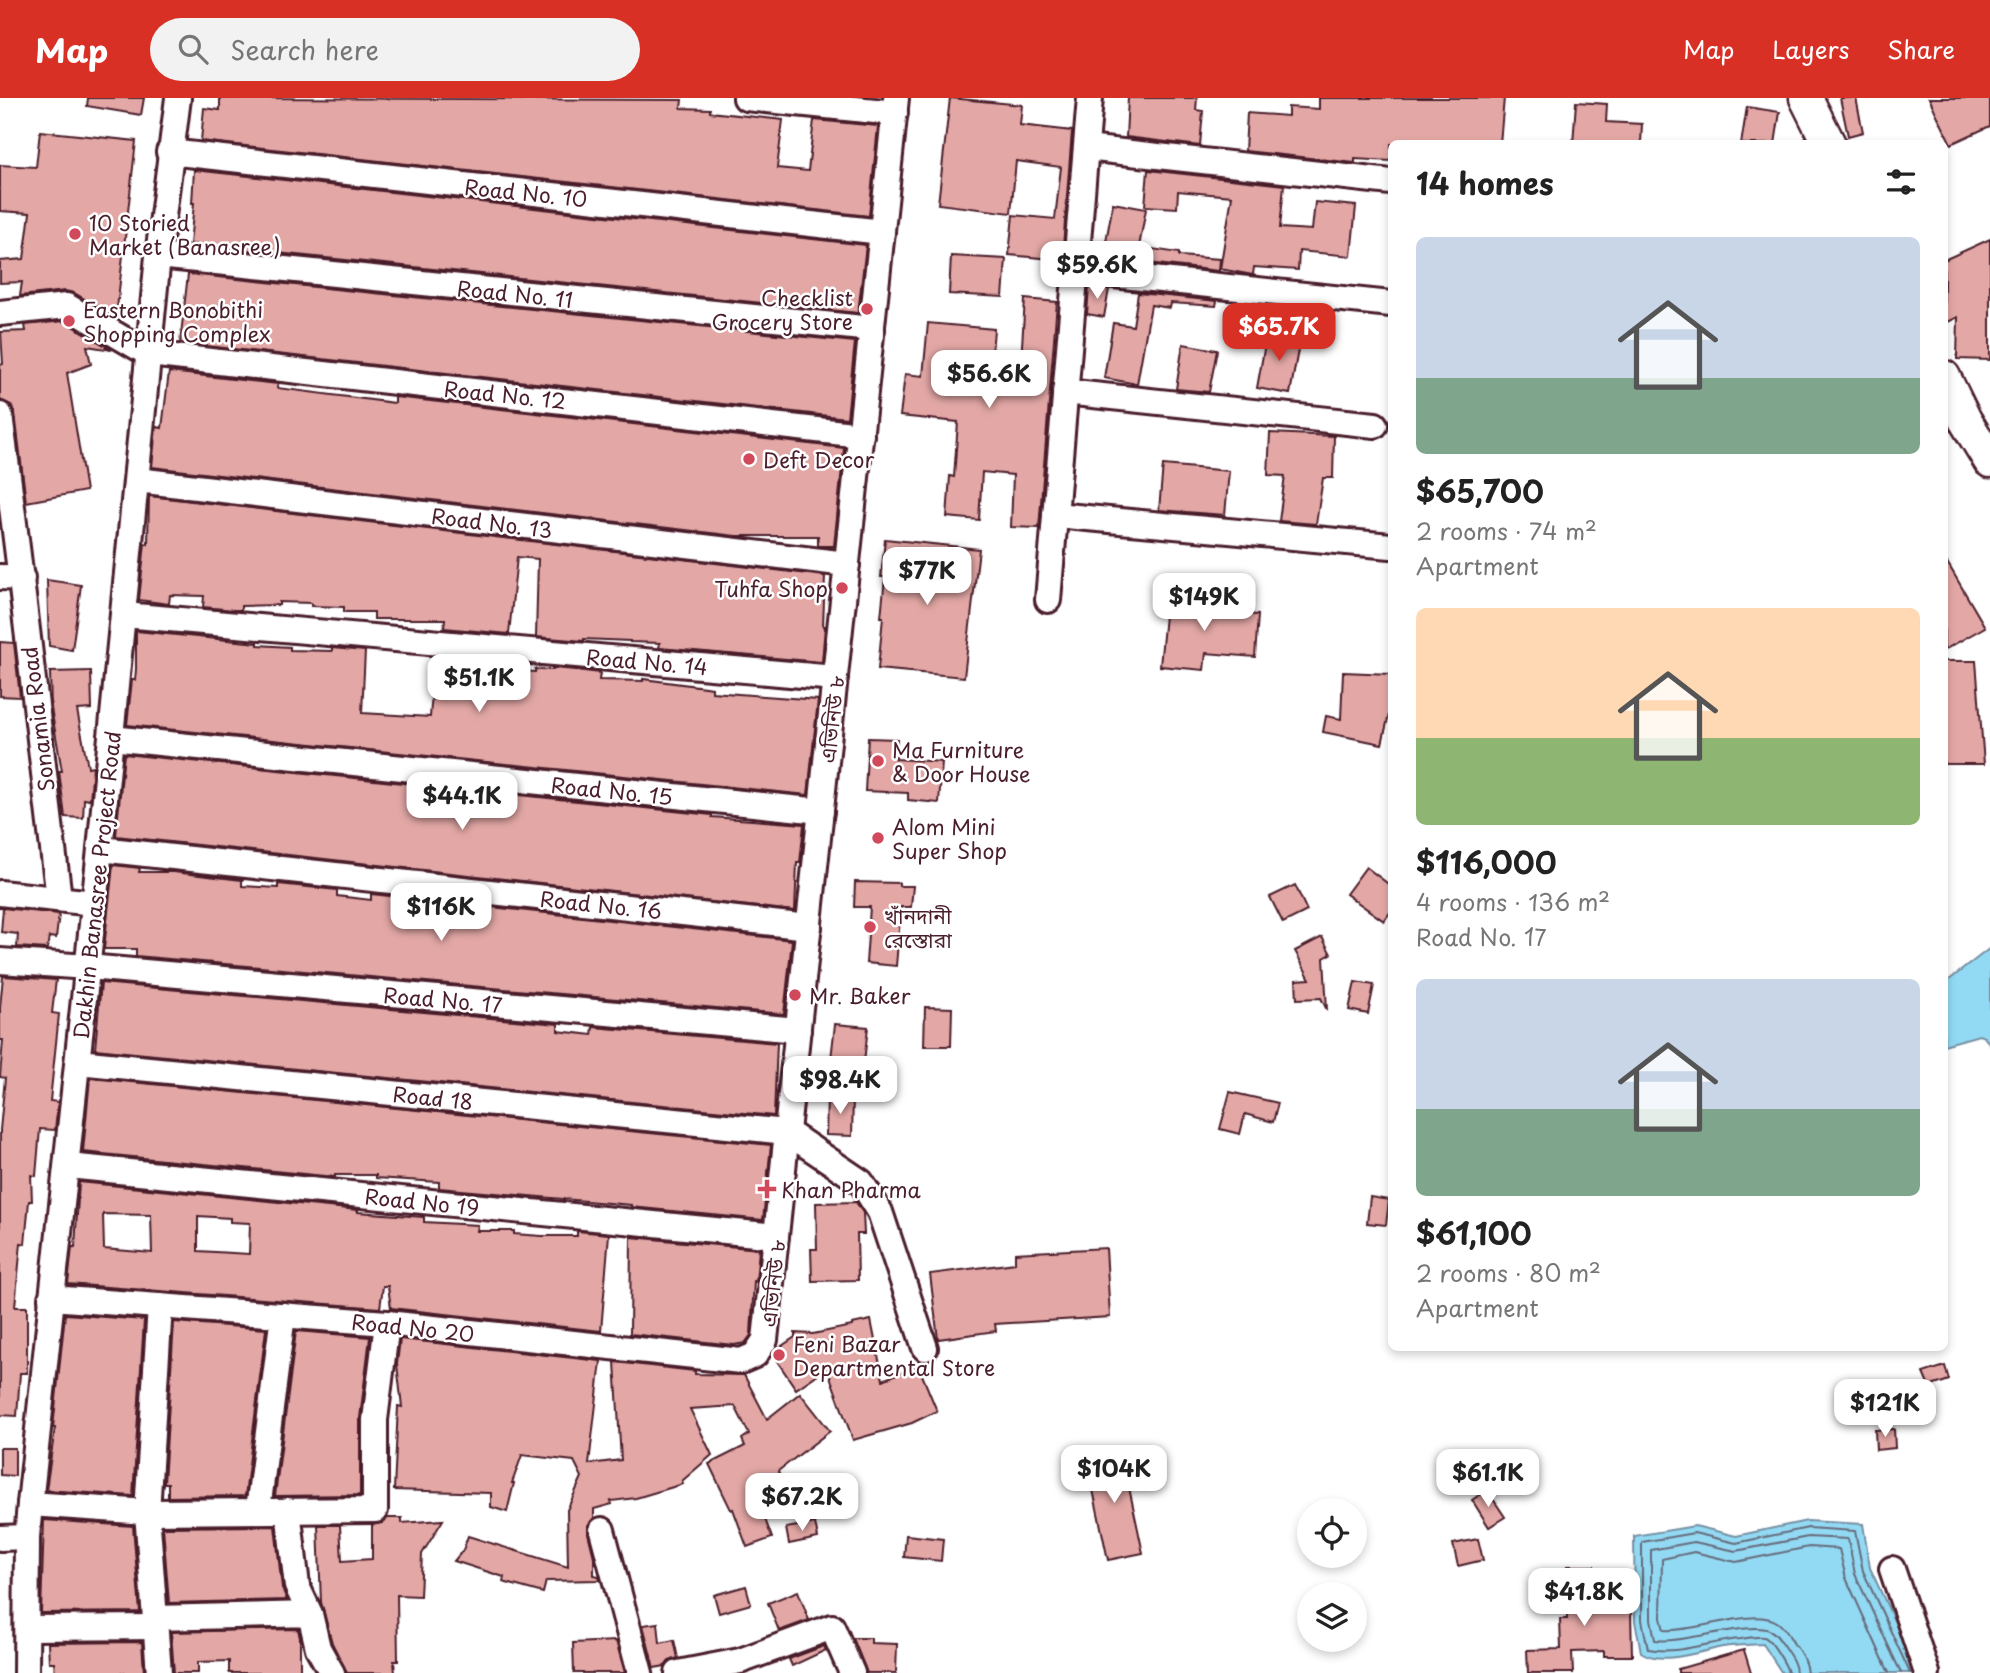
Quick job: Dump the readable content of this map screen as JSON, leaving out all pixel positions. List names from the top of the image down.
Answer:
{
  "streets": {
    "street": [
      "Road No. 10",
      "Road No. 11",
      "Road No. 12",
      "Road No. 13",
      "Road No. 14",
      "Sonamia Road",
      "এভিনিউ ৮",
      "Road No. 15",
      "Dakhin Banasree Project Road",
      "Road No. 16",
      "Road No. 17",
      "Road 18",
      "Road No 19",
      "Road No 20"
    ]
  },
  "crossings": [
    ["Road No. 10", "এভিনিউ ৮"],
    ["Road No. 10", "Dakhin Banasree Project Road"],
    ["Road No. 11", "এভিনিউ ৮"],
    ["Road No. 11", "Dakhin Banasree Project Road"],
    ["Road No. 12", "এভিনিউ ৮"],
    ["Road No. 12", "Dakhin Banasree Project Road"],
    ["Road No. 13", "এভিনিউ ৮"],
    ["Road No. 13", "Dakhin Banasree Project Road"],
    ["Road No. 14", "এভিনিউ ৮"],
    ["Road No. 14", "Dakhin Banasree Project Road"],
    ["এভিনিউ ৮", "Road No. 15"],
    ["এভিনিউ ৮", "Road No. 16"],
    ["এভিনিউ ৮", "Road No. 17"],
    ["এভিনিউ ৮", "Road 18"],
    ["এভিনিউ ৮", "Road No 19"],
    ["এভিনিউ ৮", "Road No 20"],
    ["Road No. 15", "Dakhin Banasree Project Road"],
    ["Dakhin Banasree Project Road", "Road No. 16"],
    ["Dakhin Banasree Project Road", "Road No. 17"],
    ["Dakhin Banasree Project Road", "Road 18"],
    ["Dakhin Banasree Project Road", "Road No 19"],
    ["Dakhin Banasree Project Road", "Road No 20"]
  ],
  "places": {
    "other": [
      "10 Storied Market (Banasree)",
      "Checklist Grocery Store",
      "Eastern Bonobithi Shopping Complex",
      "Deft Decor",
      "Tuhfa Shop",
      "Ma Furniture & Door House",
      "Alom Mini Super Shop",
      "খাঁনদানী রেস্তোরা",
      "Mr. Baker",
      "Feni Bazar Departmental Store"
    ],
    "health": ["Khan Pharma"]
  },
  "page": {
    "header": "Map",
    "search": "Search here",
    "nav": ["Map", "Layers", "Share"],
    "heading": "14 homes",
    "list": [
      {
        "name": "$65,700",
        "note": "2 rooms · 74 m² · Apartment"
      },
      {
        "name": "$116,000",
        "note": "4 rooms · 136 m² · Road No. 17"
      },
      {
        "name": "$61,100",
        "note": "2 rooms · 80 m² · Apartment"
      }
    ],
    "price": [
      "$59.6K",
      "$65.7K",
      "$56.6K",
      "$77K",
      "$149K",
      "$51.1K",
      "$44.1K",
      "$116K",
      "$98.4K",
      "$121K",
      "$104K",
      "$61.1K",
      "$67.2K",
      "$41.8K"
    ]
  }
}
